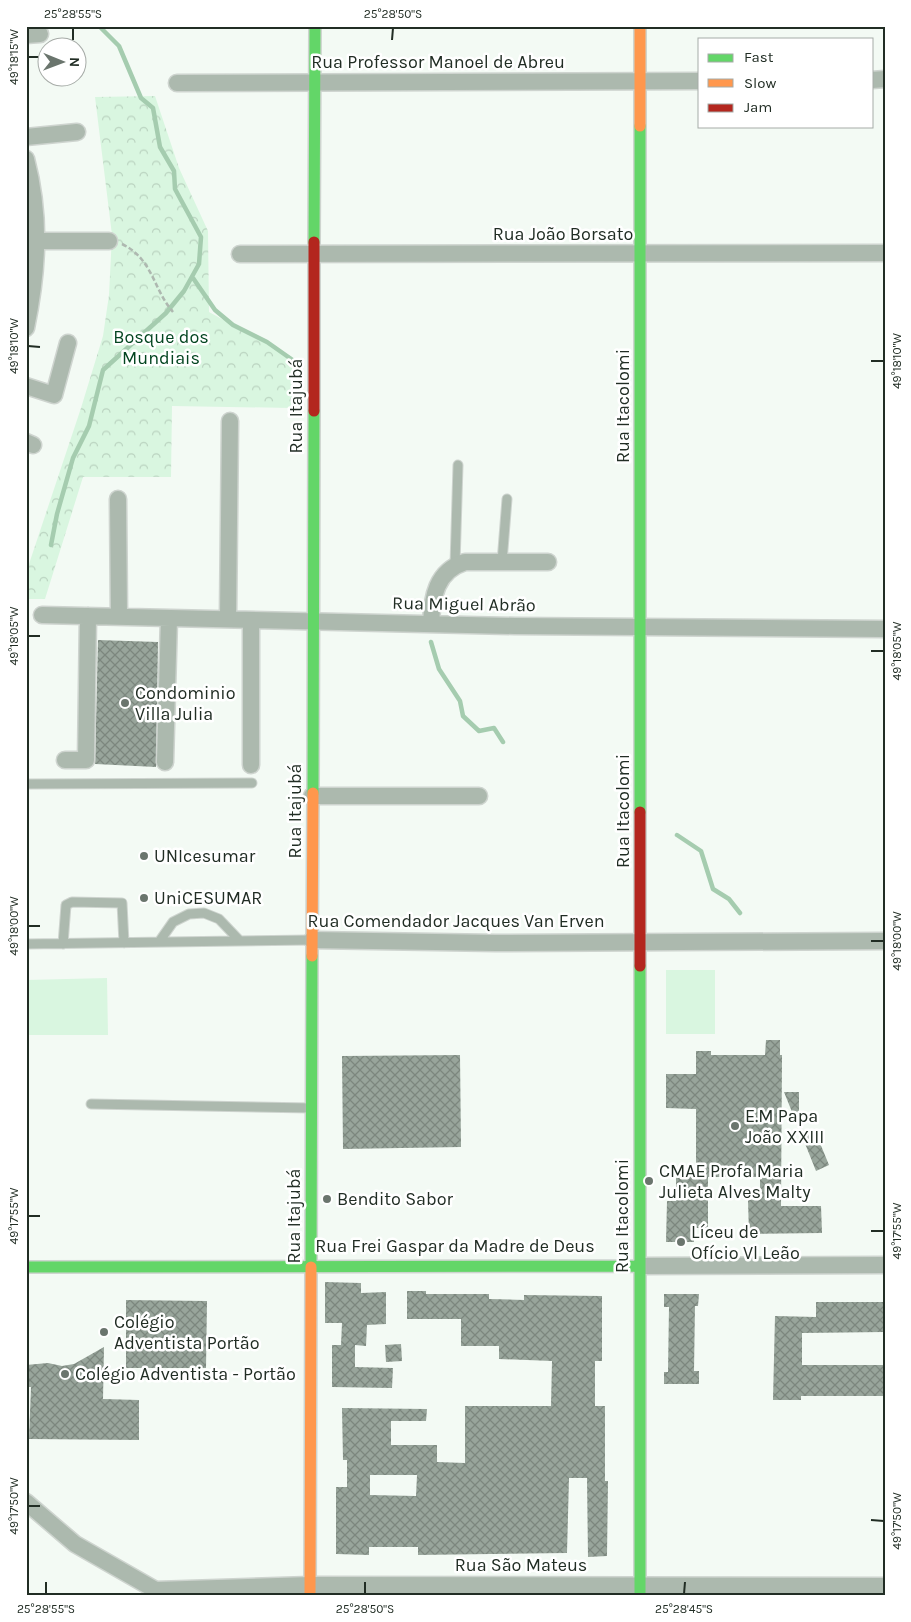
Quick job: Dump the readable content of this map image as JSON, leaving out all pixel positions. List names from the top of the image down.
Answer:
{
  "streets": {
    "street": [
      "Rua Professor Manoel de Abreu",
      "Rua João Borsato",
      "Rua Itajubá",
      "Rua Itacolomi",
      "Rua Miguel Abrão",
      "Rua Comendador Jacques Van Erven",
      "Rua Frei Gaspar da Madre de Deus",
      "Rua São Mateus"
    ]
  },
  "crossings": [
    ["Rua Professor Manoel de Abreu", "Rua Itajubá"],
    ["Rua Professor Manoel de Abreu", "Rua Itacolomi"],
    ["Rua João Borsato", "Rua Itajubá"],
    ["Rua João Borsato", "Rua Itacolomi"],
    ["Rua Itajubá", "Rua Miguel Abrão"],
    ["Rua Itajubá", "Rua Comendador Jacques Van Erven"],
    ["Rua Itajubá", "Rua Frei Gaspar da Madre de Deus"],
    ["Rua Itajubá", "Rua São Mateus"],
    ["Rua Itacolomi", "Rua Miguel Abrão"],
    ["Rua Itacolomi", "Rua Comendador Jacques Van Erven"],
    ["Rua Itacolomi", "Rua Frei Gaspar da Madre de Deus"],
    ["Rua Itacolomi", "Rua São Mateus"]
  ],
  "parks": ["Bosque dos Mundiais"],
  "places": [
    "Condominio Villa Julia",
    "UNIcesumar",
    "UniCESUMAR",
    "E.M Papa João XXIII",
    "CMAE Profª Maria Julieta Alves Malty",
    "Bendito Sabor",
    "Líceu de Ofício Vl Leão",
    "Colégio Adventista Portão",
    "Colégio Adventista - Portão"
  ],
  "legend": ["Fast", "Slow", "Jam"],
  "north": "right",
  "coordinates": [
    "25°28'55\"S",
    "25°28'50\"S",
    "49°18'15\"W",
    "49°18'10\"W",
    "49°18'05\"W",
    "49°18'00\"W",
    "49°17'55\"W",
    "49°17'50\"W",
    "25°28'45\"S"
  ]
}
